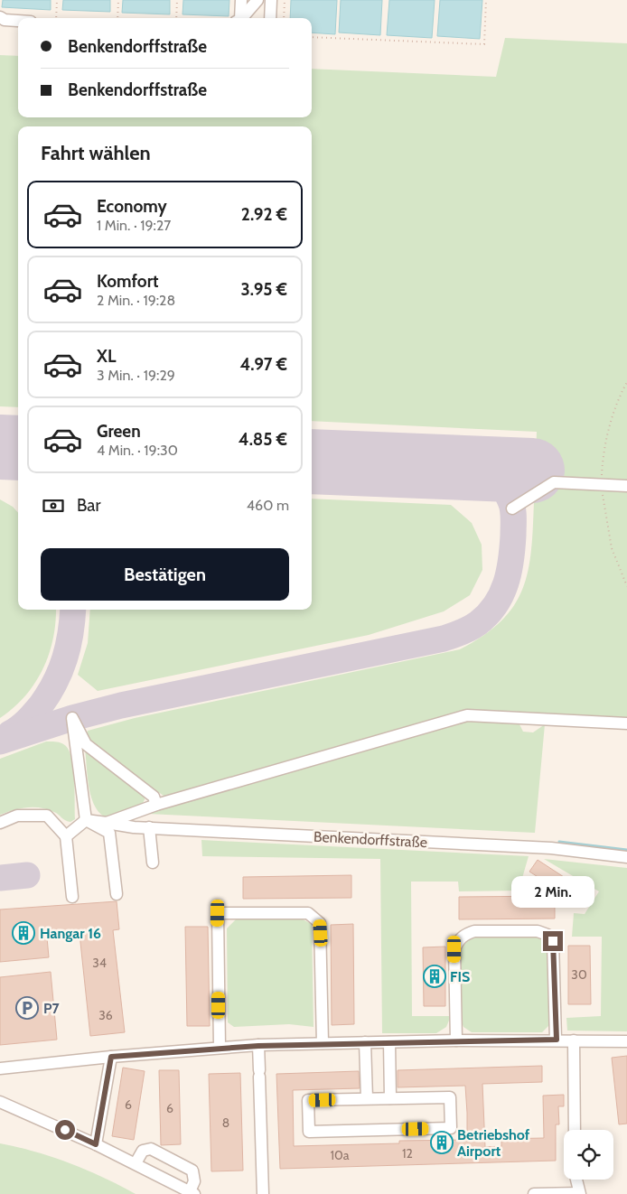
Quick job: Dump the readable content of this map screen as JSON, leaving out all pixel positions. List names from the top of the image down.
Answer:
{
  "streets": {
    "street": ["Benkendorffstraße"]
  },
  "places": {
    "building": ["Hangar 16", "FIS", "Betriebshof Airport"],
    "parking": ["P7"]
  },
  "house_numbers": [
    "34",
    "30",
    "36",
    "6",
    "6",
    "8",
    "12",
    "10a"
  ],
  "page": {
    "banner": ["Benkendorffstraße", "Benkendorffstraße"],
    "heading": "Fahrt wählen",
    "list": [
      {
        "name": "Economy",
        "note": "1 Min. · 19:27",
        "value": "2.92 €"
      },
      {
        "name": "Komfort",
        "note": "2 Min. · 19:28",
        "value": "3.95 €"
      },
      {
        "name": "XL",
        "note": "3 Min. · 19:29",
        "value": "4.97 €"
      },
      {
        "name": "Green",
        "note": "4 Min. · 19:30",
        "value": "4.85 €"
      }
    ],
    "pay": ["Bar", "460 m"],
    "buttons": "Bestätigen",
    "bubble": "2 Min."
  }
}
